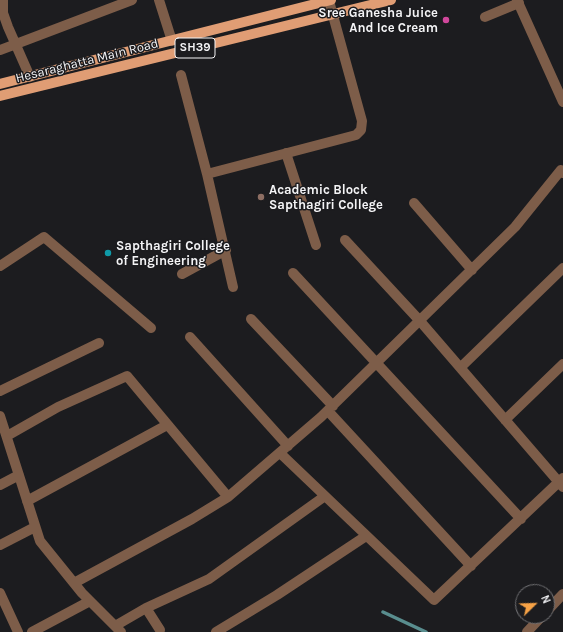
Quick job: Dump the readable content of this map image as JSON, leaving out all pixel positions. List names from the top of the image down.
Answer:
{
  "streets": {
    "main road": ["SH39", "Hesaraghatta Main Road"]
  },
  "places": ["Sree Ganesha Juice And Ice Cream", "Academic Block Sapthagiri College", "Sapthagiri College of Engineering"],
  "north": "top right"
}
